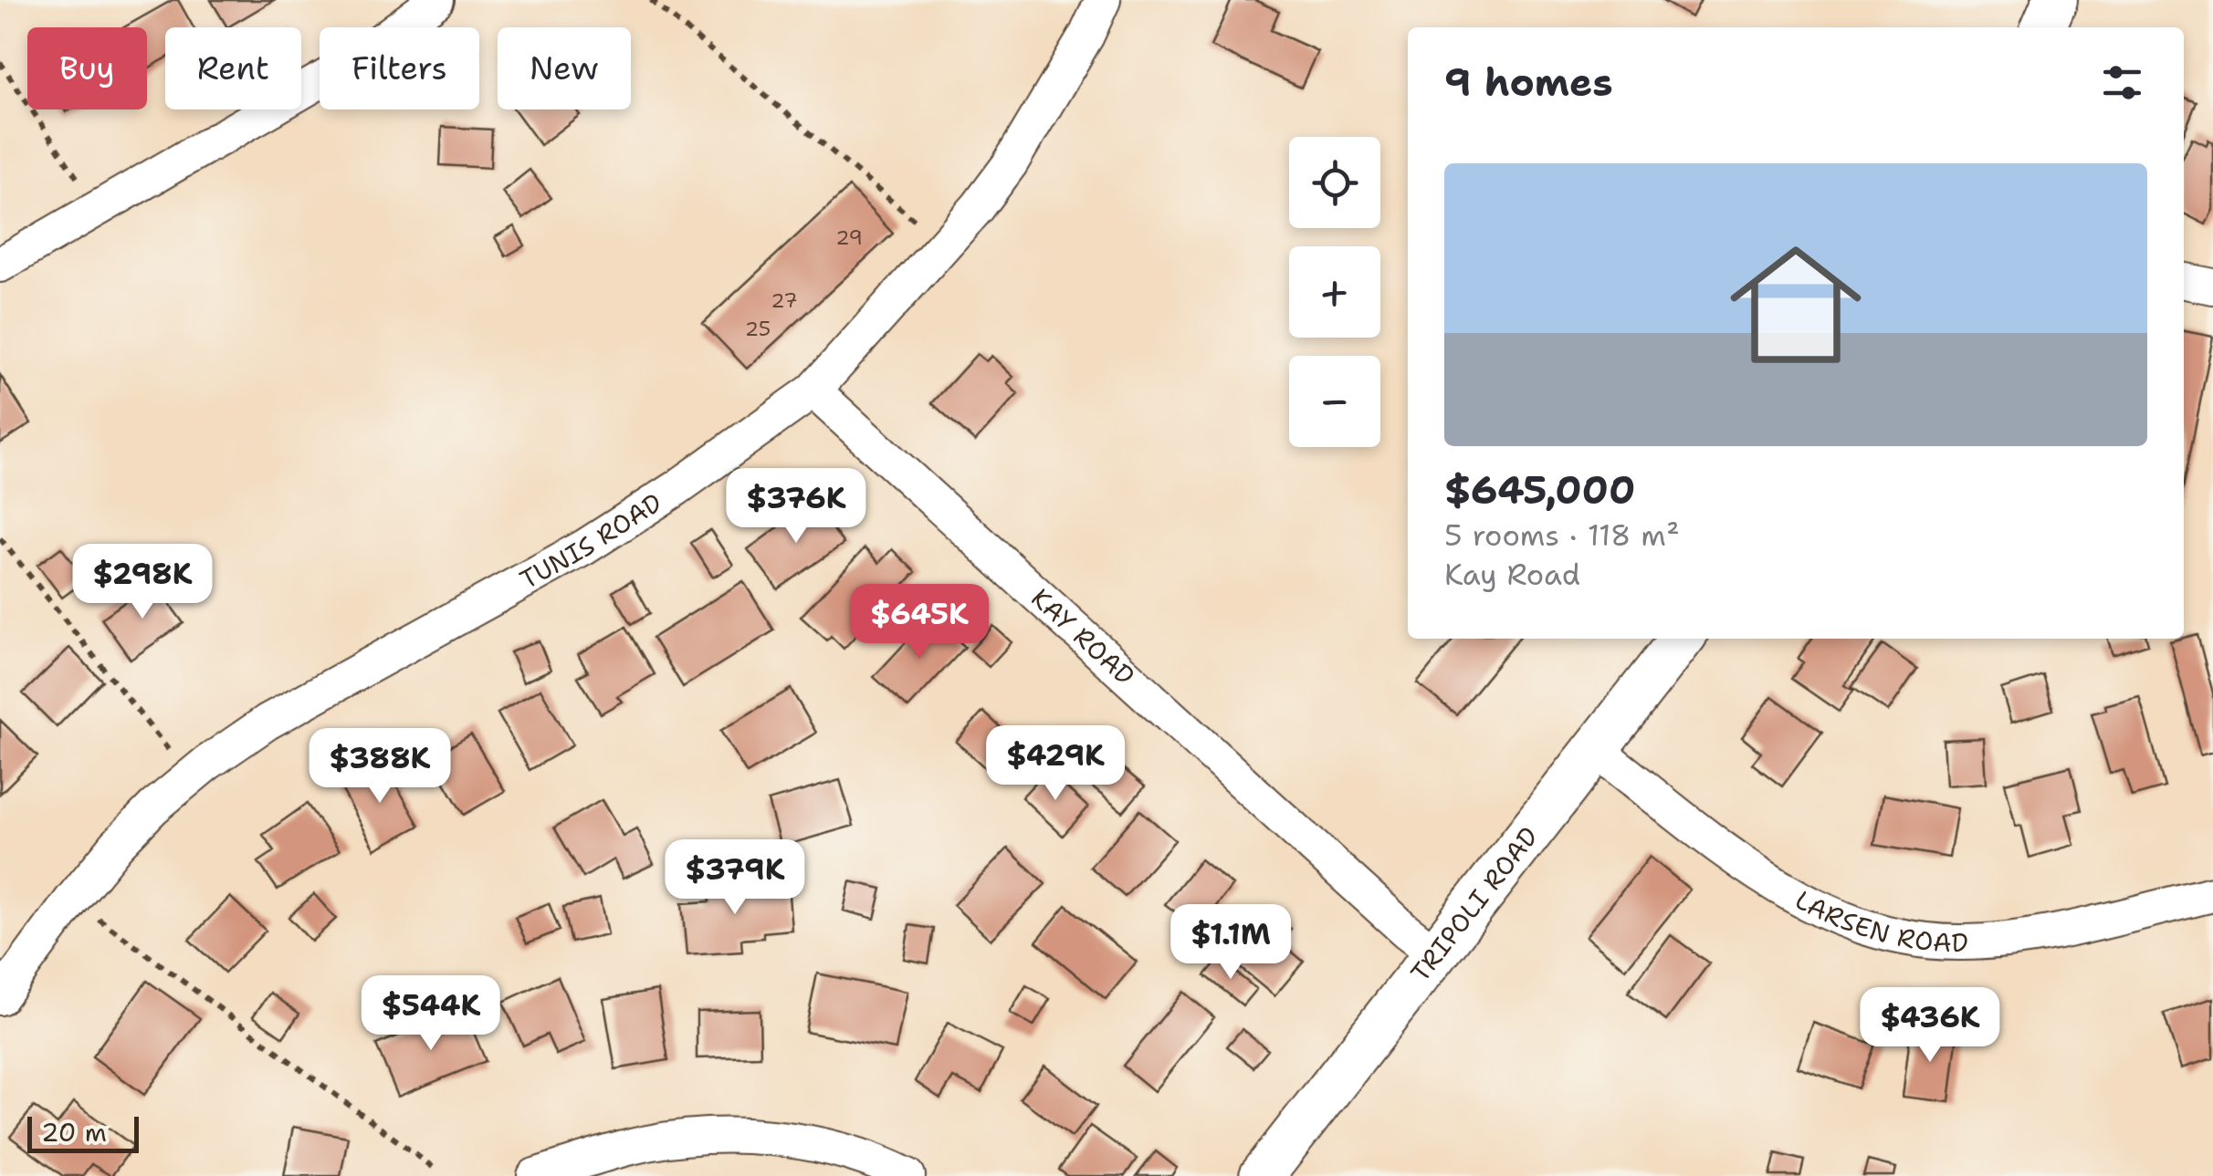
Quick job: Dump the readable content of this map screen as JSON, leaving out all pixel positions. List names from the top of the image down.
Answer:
{
  "streets": {
    "street": [
      "TUNIS ROAD",
      "KAY ROAD",
      "TRIPOLI ROAD",
      "LARSEN ROAD"
    ]
  },
  "crossings": [
    ["TUNIS ROAD", "KAY ROAD"],
    ["KAY ROAD", "TRIPOLI ROAD"],
    ["TRIPOLI ROAD", "LARSEN ROAD"]
  ],
  "house_numbers": ["29", "27", "25"],
  "scale_bar": "20 m",
  "page": {
    "chip": [
      "Buy",
      "Rent",
      "Filters",
      "New"
    ],
    "heading": "9 homes",
    "map_buttons": ["+", "−"],
    "list": [
      {
        "name": "$645,000",
        "note": "5 rooms · 118 m² · Kay Road"
      }
    ],
    "price": [
      "$376K",
      "$298K",
      "$645K",
      "$429K",
      "$388K",
      "$379K",
      "$1.1M",
      "$544K",
      "$436K"
    ],
    "scale": "20 m"
  }
}
